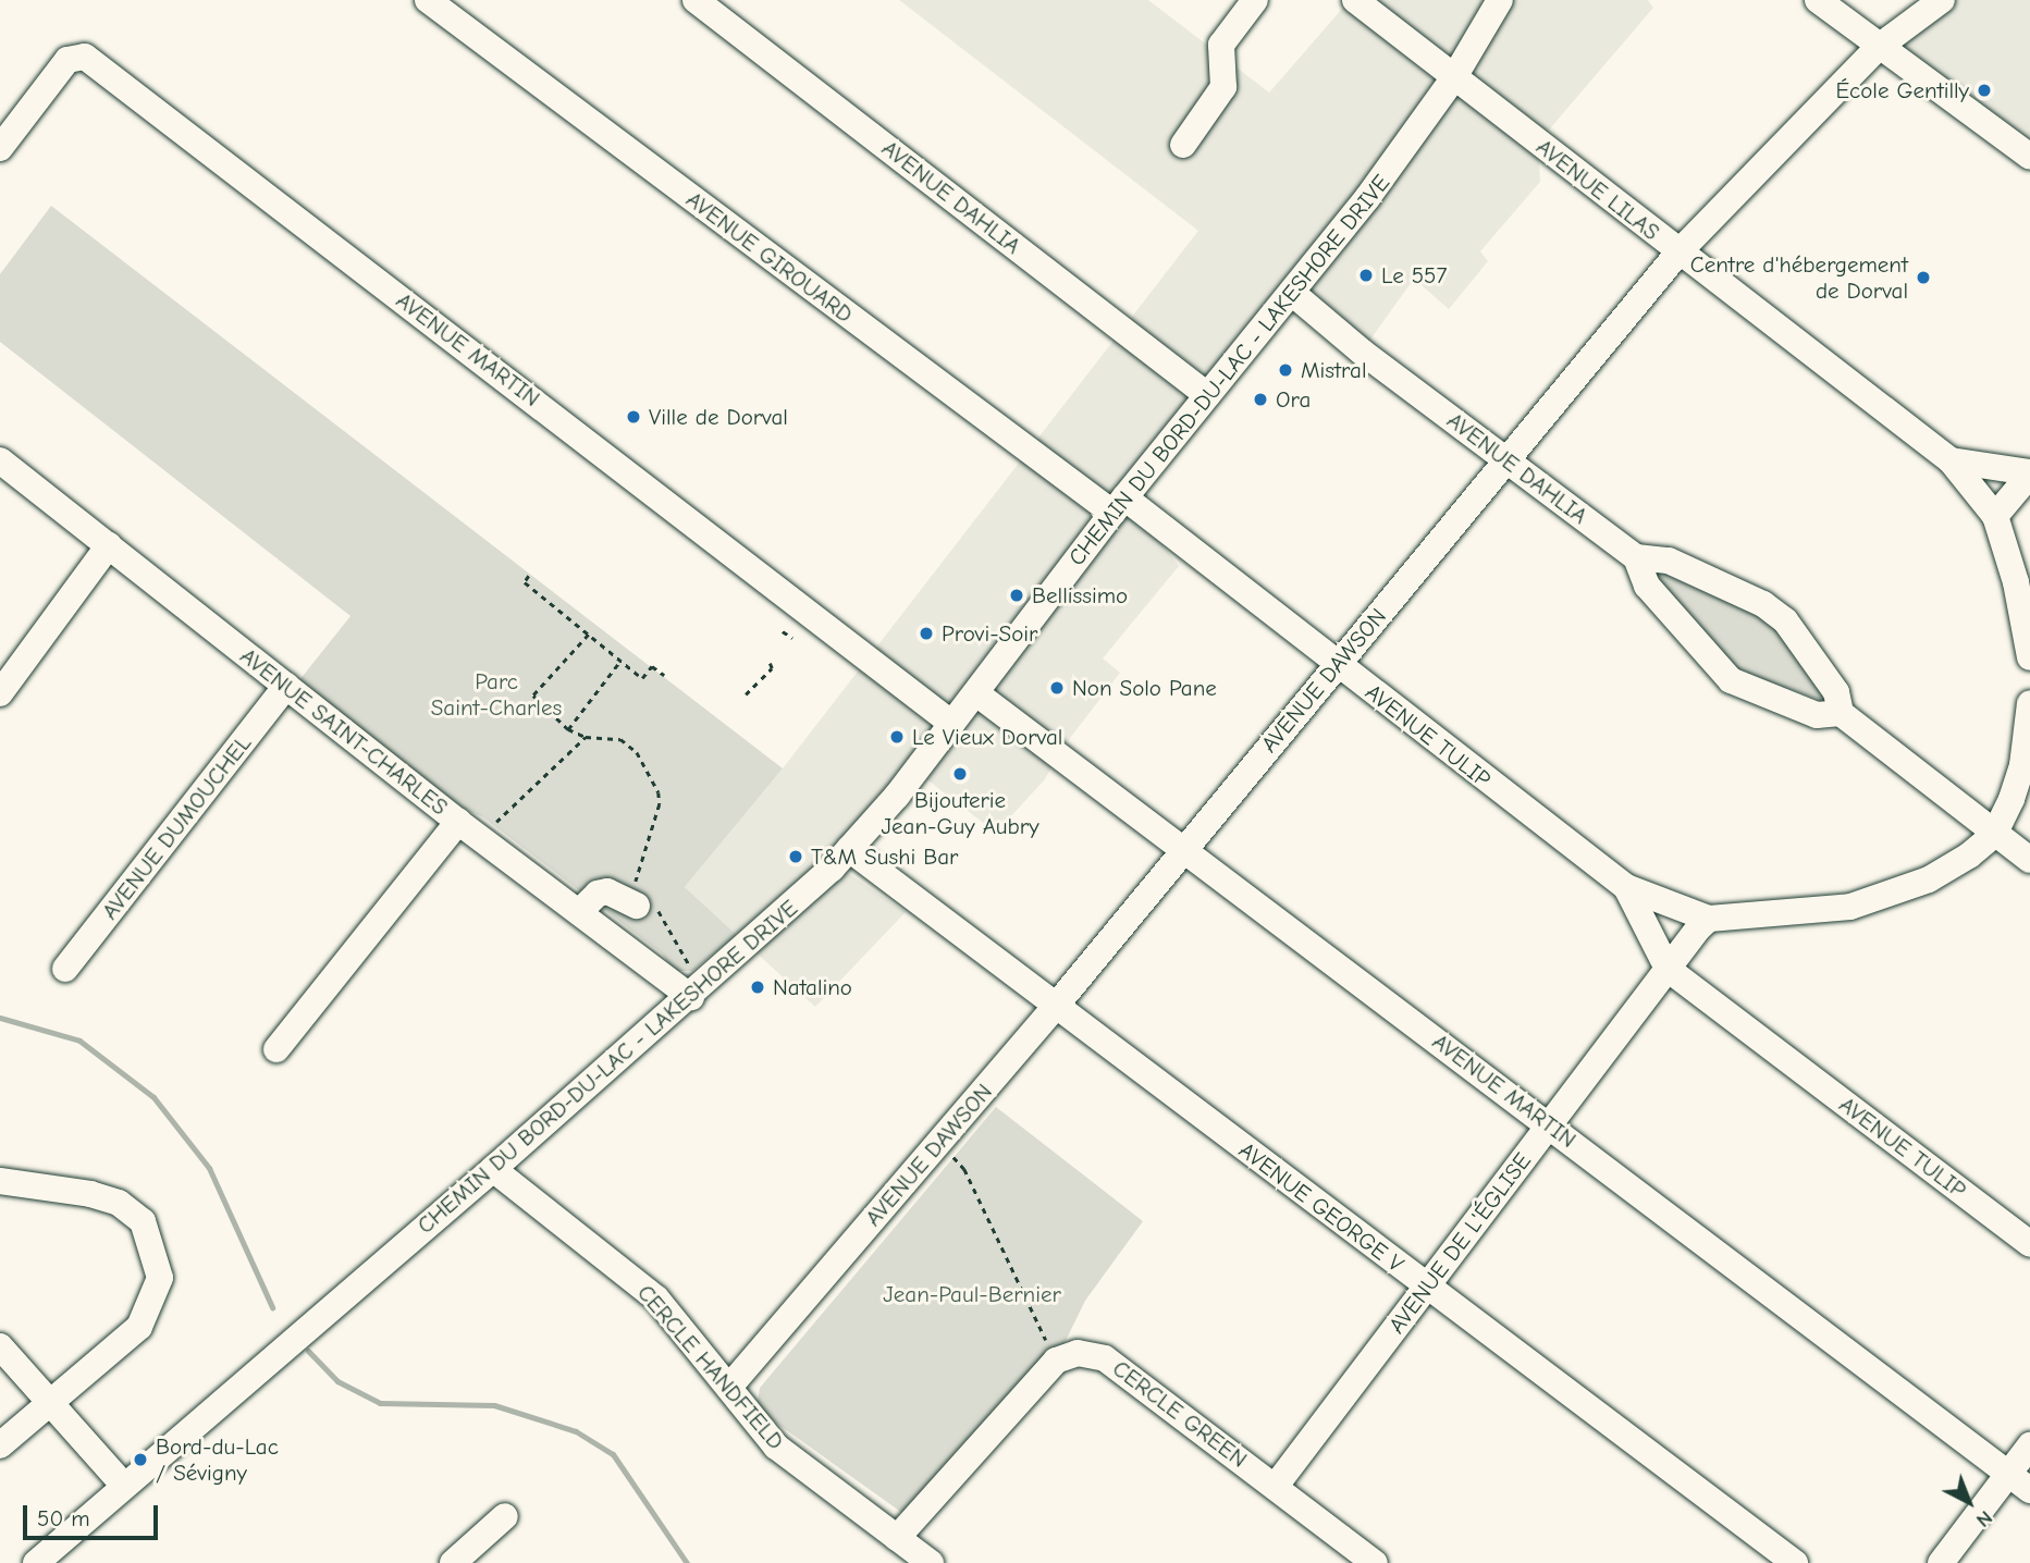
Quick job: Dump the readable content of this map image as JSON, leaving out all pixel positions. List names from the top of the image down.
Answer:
{
  "streets": {
    "street": [
      "AVENUE LILAS",
      "AVENUE DAHLIA",
      "AVENUE GIROUARD",
      "AVENUE MARTIN",
      "CHEMIN DU BORD-DU-LAC - LAKESHORE DRIVE",
      "AVENUE DAWSON",
      "AVENUE SAINT-CHARLES",
      "AVENUE TULIP",
      "AVENUE DUMOUCHEL",
      "AVENUE GEORGE V",
      "AVENUE DE L'ÉGLISE",
      "CERCLE HANDFIELD",
      "CERCLE GREEN"
    ]
  },
  "crossings": [
    ["AVENUE LILAS", "CHEMIN DU BORD-DU-LAC - LAKESHORE DRIVE"],
    ["AVENUE LILAS", "AVENUE DAWSON"],
    ["AVENUE DAHLIA", "CHEMIN DU BORD-DU-LAC - LAKESHORE DRIVE"],
    ["AVENUE DAHLIA", "AVENUE DAWSON"],
    ["AVENUE GIROUARD", "CHEMIN DU BORD-DU-LAC - LAKESHORE DRIVE"],
    ["AVENUE GIROUARD", "AVENUE TULIP"],
    ["AVENUE MARTIN", "CHEMIN DU BORD-DU-LAC - LAKESHORE DRIVE"],
    ["AVENUE MARTIN", "AVENUE DAWSON"],
    ["AVENUE MARTIN", "AVENUE DE L'ÉGLISE"],
    ["CHEMIN DU BORD-DU-LAC - LAKESHORE DRIVE", "AVENUE SAINT-CHARLES"],
    ["CHEMIN DU BORD-DU-LAC - LAKESHORE DRIVE", "AVENUE TULIP"],
    ["CHEMIN DU BORD-DU-LAC - LAKESHORE DRIVE", "AVENUE GEORGE V"],
    ["CHEMIN DU BORD-DU-LAC - LAKESHORE DRIVE", "CERCLE HANDFIELD"],
    ["AVENUE DAWSON", "AVENUE TULIP"],
    ["AVENUE DAWSON", "AVENUE GEORGE V"],
    ["AVENUE DAWSON", "CERCLE HANDFIELD"],
    ["AVENUE SAINT-CHARLES", "AVENUE DUMOUCHEL"],
    ["AVENUE TULIP", "AVENUE DE L'ÉGLISE"],
    ["AVENUE GEORGE V", "AVENUE DE L'ÉGLISE"],
    ["AVENUE DE L'ÉGLISE", "CERCLE GREEN"]
  ],
  "parks": ["Parc Saint-Charles", "Jean-Paul-Bernier"],
  "places": [
    "École Gentilly",
    "Le 557",
    "Centre d'hébergement de Dorval",
    "Mistral",
    "Ora",
    "Ville de Dorval",
    "Bellissimo",
    "Provi-Soir",
    "Non Solo Pane",
    "Le Vieux Dorval",
    "Bijouterie Jean-Guy Aubry",
    "T&M Sushi Bar",
    "Natalino",
    "Bord-du-Lac / Sévigny"
  ],
  "scale_bar": "50 m",
  "north": "bottom right"
}
